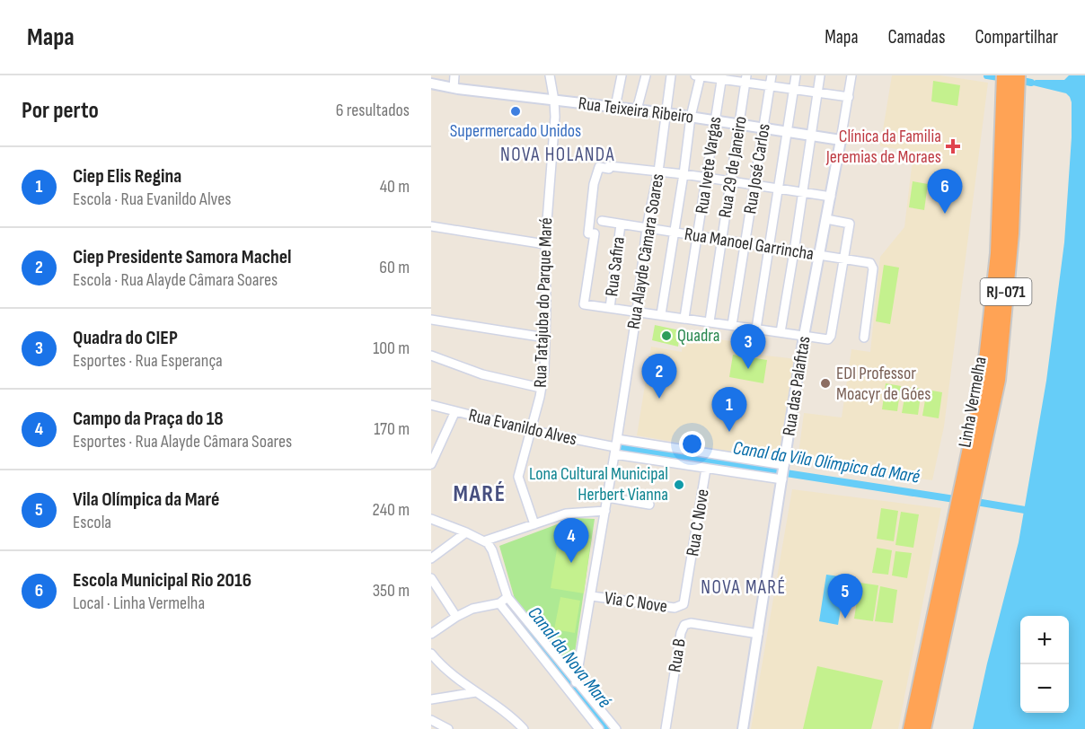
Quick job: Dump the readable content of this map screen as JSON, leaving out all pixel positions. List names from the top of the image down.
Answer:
{
  "streets": {
    "highway": ["RJ-071", "Linha Vermelha"],
    "street": [
      "Rua Teixeira Ribeiro",
      "Rua Ivete Vargas",
      "Rua 29 de Janeiro",
      "Rua José Carlos",
      "Rua Manoel Garrincha",
      "Rua Alayde Câmara Soares",
      "Rua Safira",
      "Rua Tatajuba do Parque Maré",
      "Rua das Palafitas",
      "Rua Evanildo Alves",
      "Rua C Nove",
      "Via C Nove",
      "Rua B"
    ]
  },
  "crossings": [
    ["Rua Teixeira Ribeiro", "Rua Ivete Vargas"],
    ["Rua Teixeira Ribeiro", "Rua 29 de Janeiro"],
    ["Rua Teixeira Ribeiro", "Rua José Carlos"],
    ["Rua Teixeira Ribeiro", "Rua Alayde Câmara Soares"],
    ["Rua Teixeira Ribeiro", "Rua Tatajuba do Parque Maré"],
    ["Rua Teixeira Ribeiro", "Rua das Palafitas"],
    ["Rua Ivete Vargas", "Rua Manoel Garrincha"],
    ["Rua 29 de Janeiro", "Rua Manoel Garrincha"],
    ["Rua José Carlos", "Rua Manoel Garrincha"],
    ["Rua Manoel Garrincha", "Rua Alayde Câmara Soares"],
    ["Rua Manoel Garrincha", "Rua Safira"],
    ["Rua Manoel Garrincha", "Rua das Palafitas"],
    ["Rua Alayde Câmara Soares", "Rua Evanildo Alves"],
    ["Rua Alayde Câmara Soares", "Via C Nove"],
    ["Rua Tatajuba do Parque Maré", "Rua Evanildo Alves"],
    ["Rua das Palafitas", "Rua Evanildo Alves"],
    ["Rua das Palafitas", "Rua B"],
    ["Rua Evanildo Alves", "Rua C Nove"],
    ["Rua C Nove", "Via C Nove"]
  ],
  "districts": ["NOVA HOLANDA", "MARÉ", "NOVA MARÉ"],
  "water": ["Canal da Vila Olímpica da Maré", "Canal da Nova Maré"],
  "places": {
    "other": [
      "Supermercado Unidos",
      "Quadra",
      "EDI Professor Moacyr de Góes",
      "Lona Cultural Municipal Herbert Vianna"
    ],
    "health": ["Clínica da Familia Jeremias de Moraes"]
  },
  "page": {
    "header": "Mapa",
    "nav": ["Mapa", "Camadas", "Compartilhar"],
    "heading": ["Por perto", "6 resultados"],
    "list": [
      {
        "mark": "1",
        "name": "Ciep Elis Regina",
        "note": "Escola · Rua Evanildo Alves",
        "value": "40 m"
      },
      {
        "mark": "2",
        "name": "Ciep Presidente Samora Machel",
        "note": "Escola · Rua Alayde Câmara Soares",
        "value": "60 m"
      },
      {
        "mark": "3",
        "name": "Quadra do CIEP",
        "note": "Esportes · Rua Esperança",
        "value": "100 m"
      },
      {
        "mark": "4",
        "name": "Campo da Praça do 18",
        "note": "Esportes · Rua Alayde Câmara Soares",
        "value": "170 m"
      },
      {
        "mark": "5",
        "name": "Vila Olímpica da Maré",
        "note": "Escola",
        "value": "240 m"
      },
      {
        "mark": "6",
        "name": "Escola Municipal Rio 2016",
        "note": "Local · Linha Vermelha",
        "value": "350 m"
      }
    ],
    "pins": [
      "6",
      "3",
      "2",
      "1",
      "4",
      "5"
    ],
    "map_buttons": ["+", "−"]
  }
}
